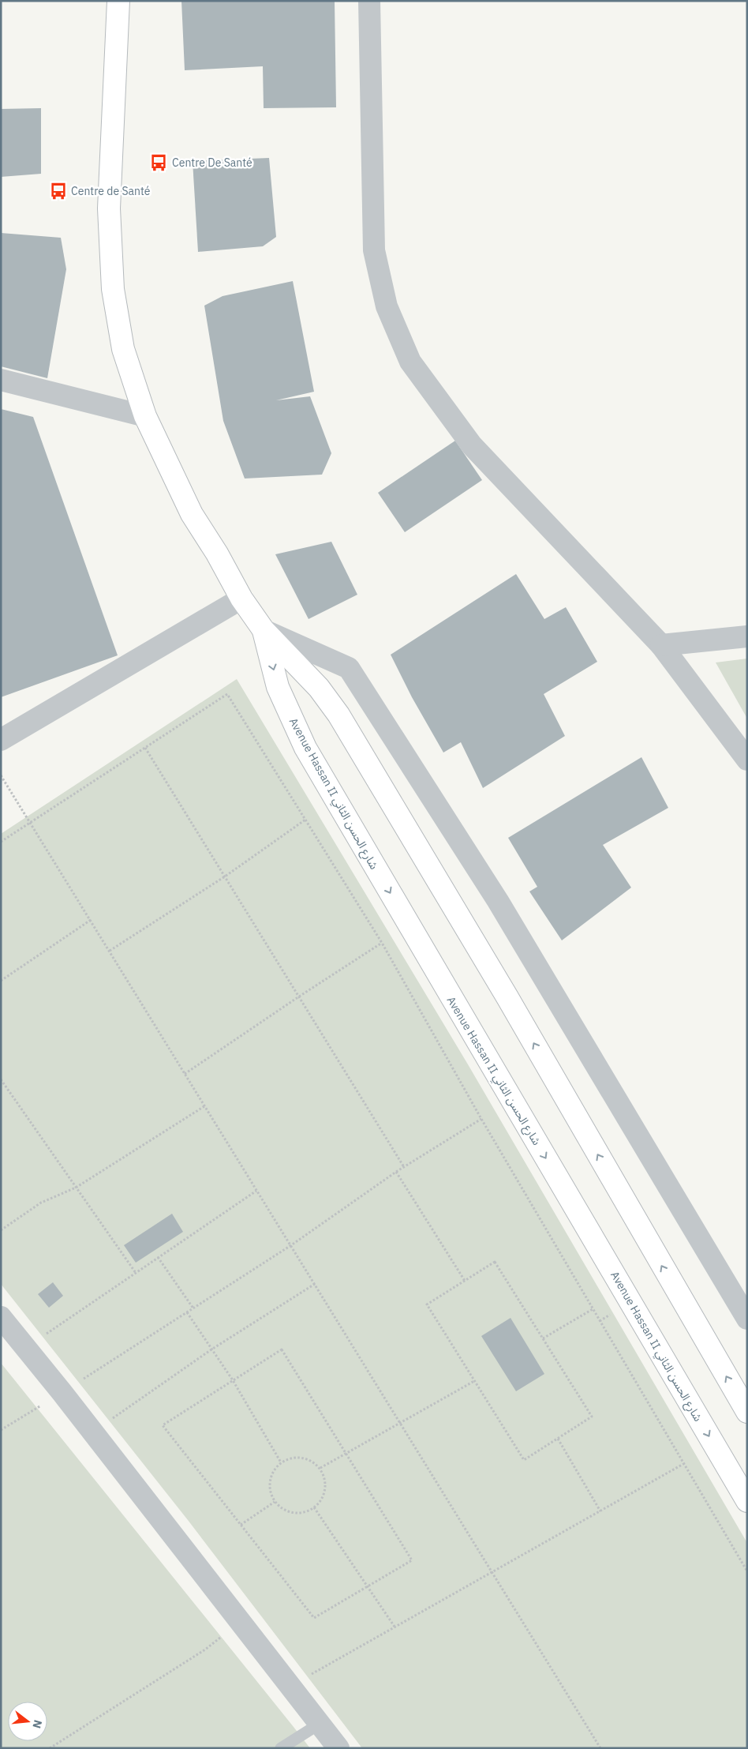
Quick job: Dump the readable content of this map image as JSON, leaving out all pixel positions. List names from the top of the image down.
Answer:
{
  "streets": {
    "main road": ["Avenue Hassan II شارع الحسن الثاني"]
  },
  "places": {
    "bus stop": ["Centre De Santé", "Centre de Santé"]
  },
  "north": "right"
}
